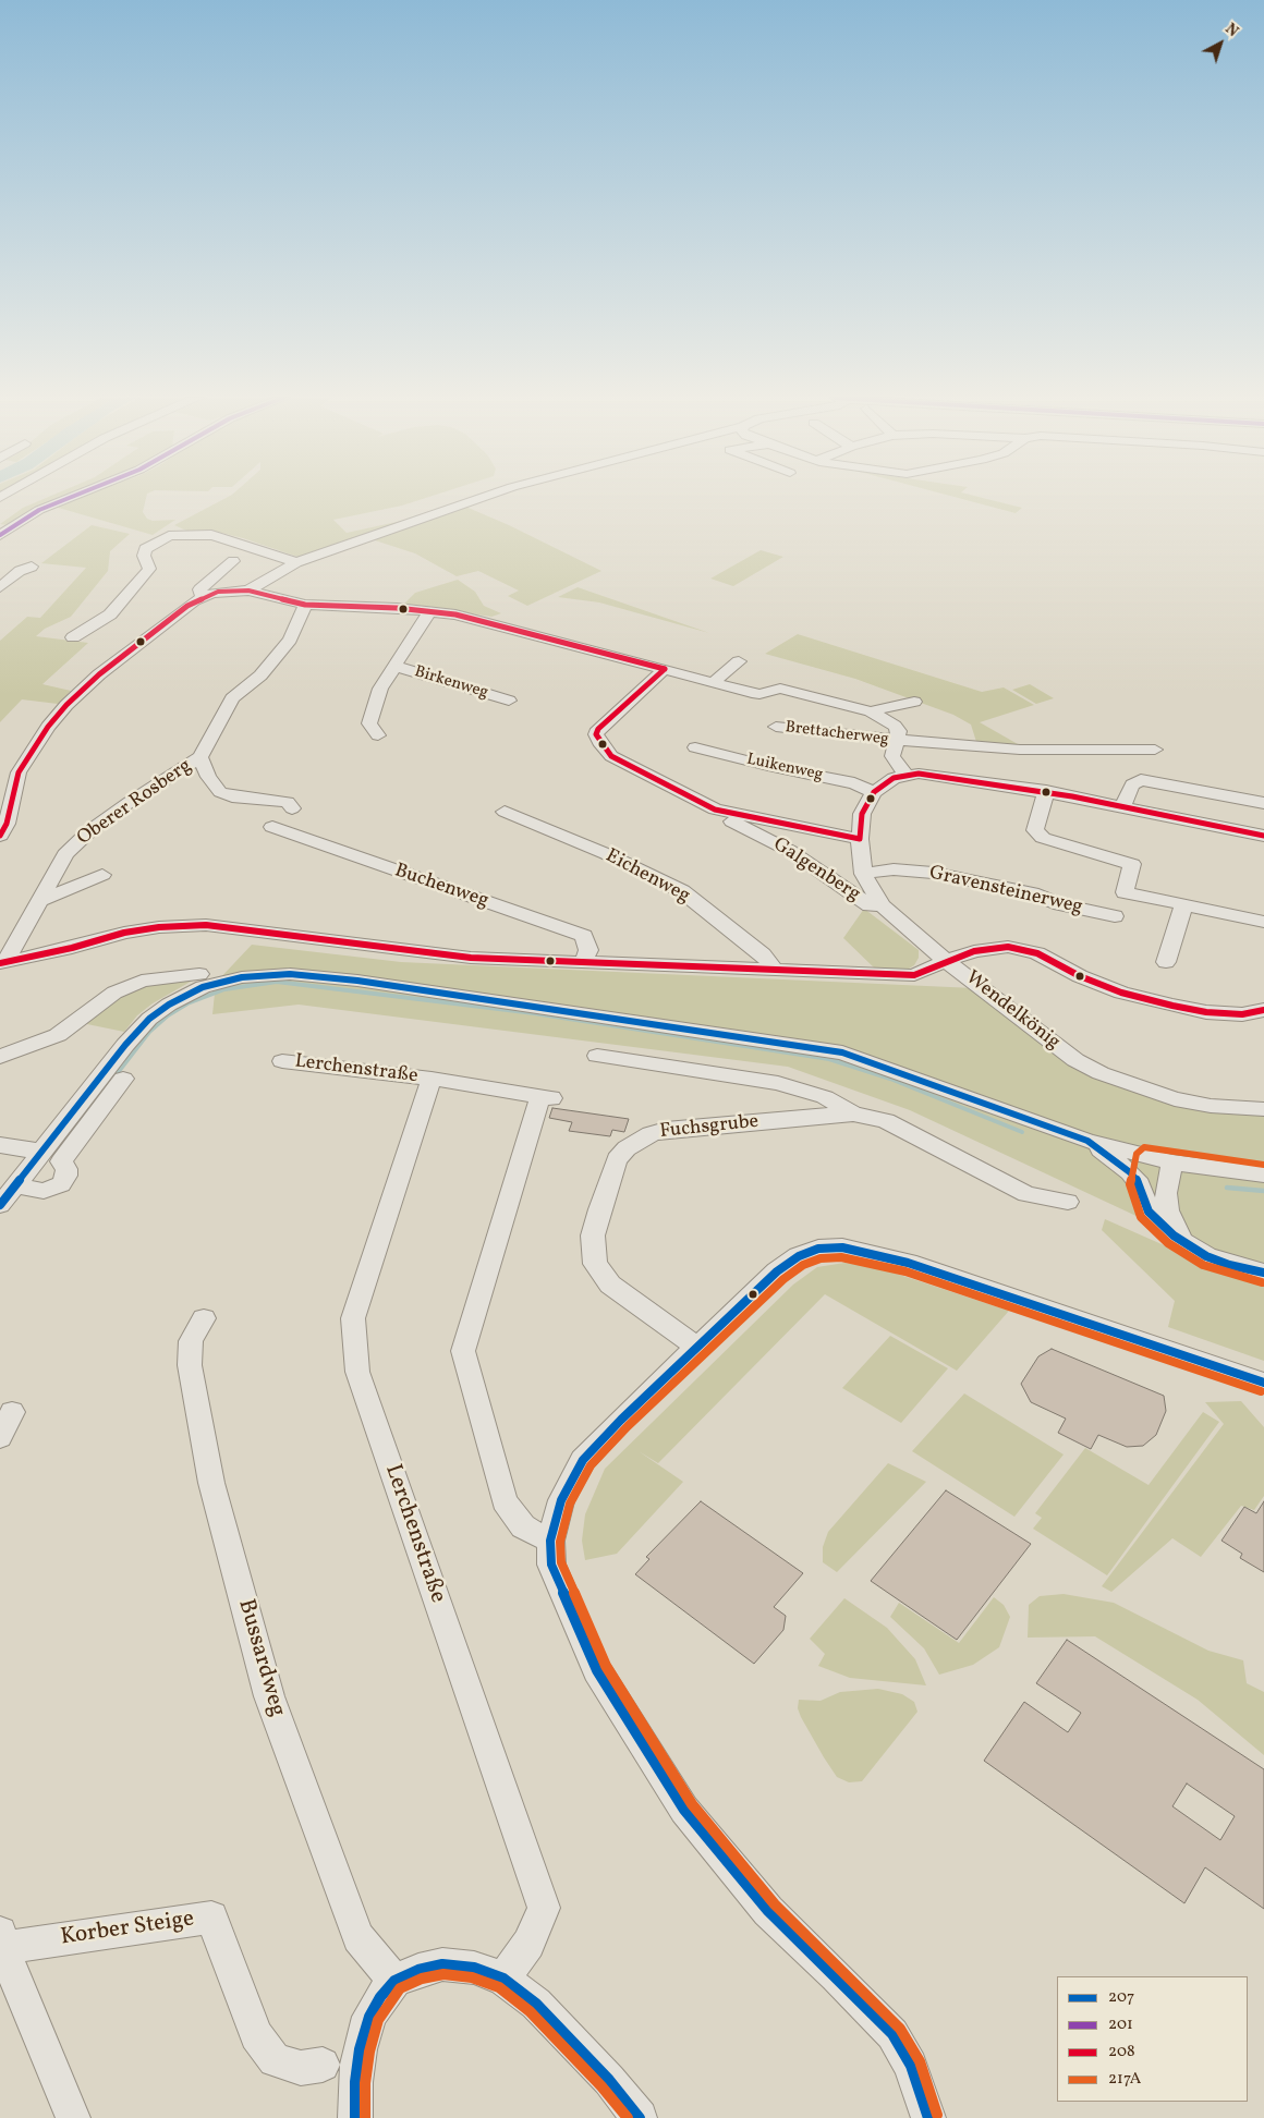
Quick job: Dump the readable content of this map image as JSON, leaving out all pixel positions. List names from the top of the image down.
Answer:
{
  "streets": {
    "street": [
      "Birkenweg",
      "Brettacherweg",
      "Luikenweg",
      "Oberer Rosberg",
      "Galgenberg",
      "Eichenweg",
      "Buchenweg",
      "Gravensteinerweg",
      "Wendelkönig",
      "Lerchenstraße",
      "Fuchsgrube",
      "Bussardweg",
      "Korber Steige"
    ]
  },
  "crossings": [
    ["Brettacherweg", "Galgenberg"],
    ["Luikenweg", "Wendelkönig"],
    ["Galgenberg", "Wendelkönig"],
    ["Gravensteinerweg", "Wendelkönig"]
  ],
  "lines": [
    "transit line 201",
    "transit line 208",
    "transit line 207",
    "transit line 217A"
  ],
  "legend": [
    "207",
    "201",
    "208",
    "217A"
  ],
  "north": "top right"
}
